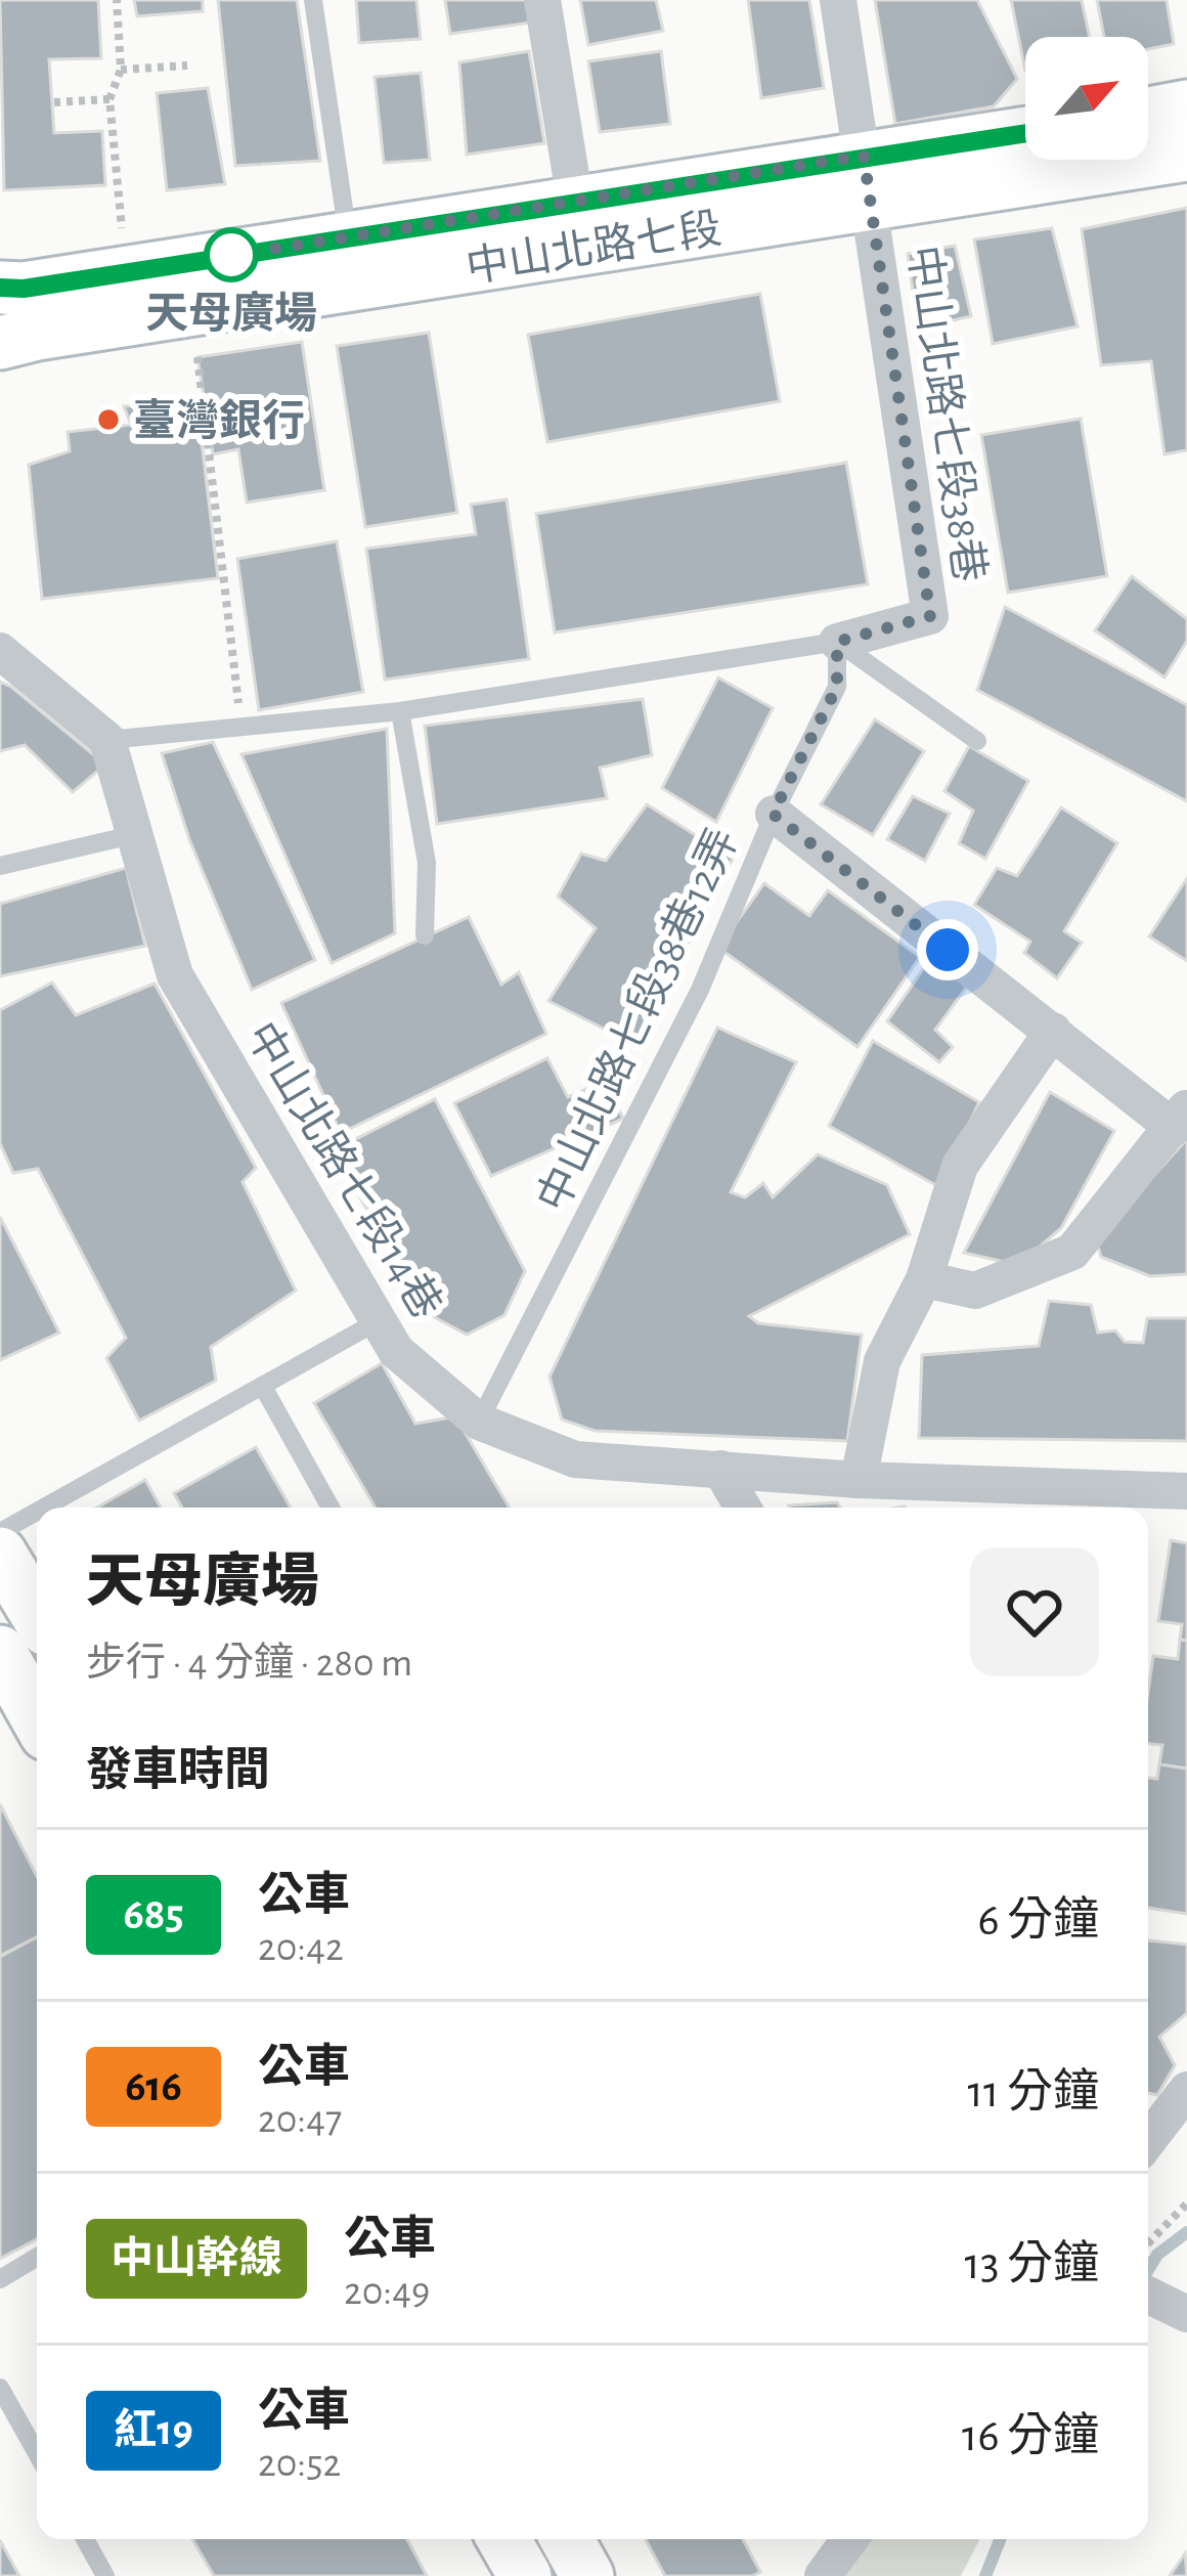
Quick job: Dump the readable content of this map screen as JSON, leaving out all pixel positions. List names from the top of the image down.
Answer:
{
  "streets": {
    "main road": ["中山北路七段"],
    "street": ["中山北路七段38巷", "中山北路七段14巷"],
    "lane": ["中山北路七段38巷12弄"]
  },
  "crossings": [
    ["中山北路七段", "中山北路七段38巷"],
    ["中山北路七段38巷", "中山北路七段38巷12弄"],
    ["中山北路七段38巷12弄", "中山北路七段14巷"]
  ],
  "places": ["天母廣場", "臺灣銀行"],
  "lines": ["bus line 685"],
  "north": "top right",
  "page": {
    "heading": [
      ["天母廣場", "步行 · 4 分鐘 · 280 m"],
      "發車時間"
    ],
    "list": [
      {
        "mark": "685",
        "name": "公車",
        "note": "20:42",
        "value": "6 分鐘"
      },
      {
        "mark": "616",
        "name": "公車",
        "note": "20:47",
        "value": "11 分鐘"
      },
      {
        "mark": "中山幹線",
        "name": "公車",
        "note": "20:49",
        "value": "13 分鐘"
      },
      {
        "mark": "紅19",
        "name": "公車",
        "note": "20:52",
        "value": "16 分鐘"
      }
    ]
  }
}
